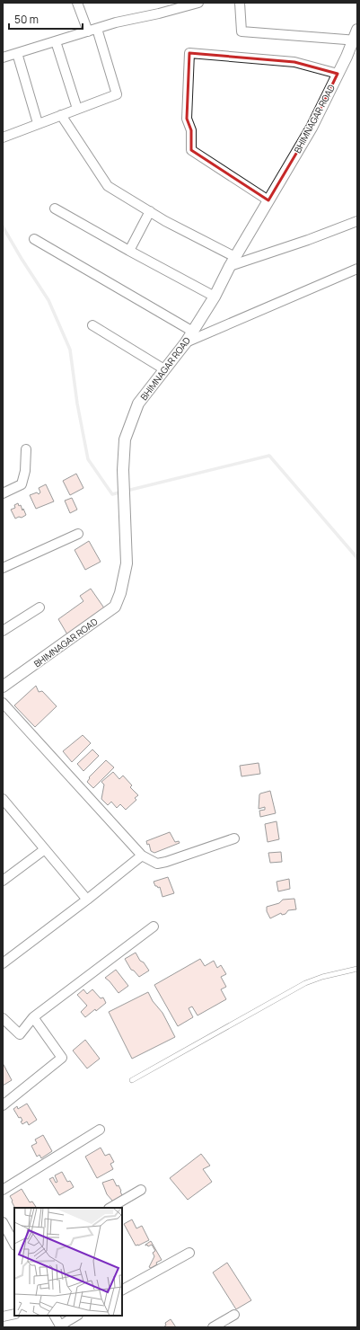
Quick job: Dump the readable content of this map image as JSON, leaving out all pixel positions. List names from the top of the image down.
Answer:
{
  "streets": {
    "street": ["BHIMNAGAR ROAD"]
  },
  "scale_bar": "50 m"
}
